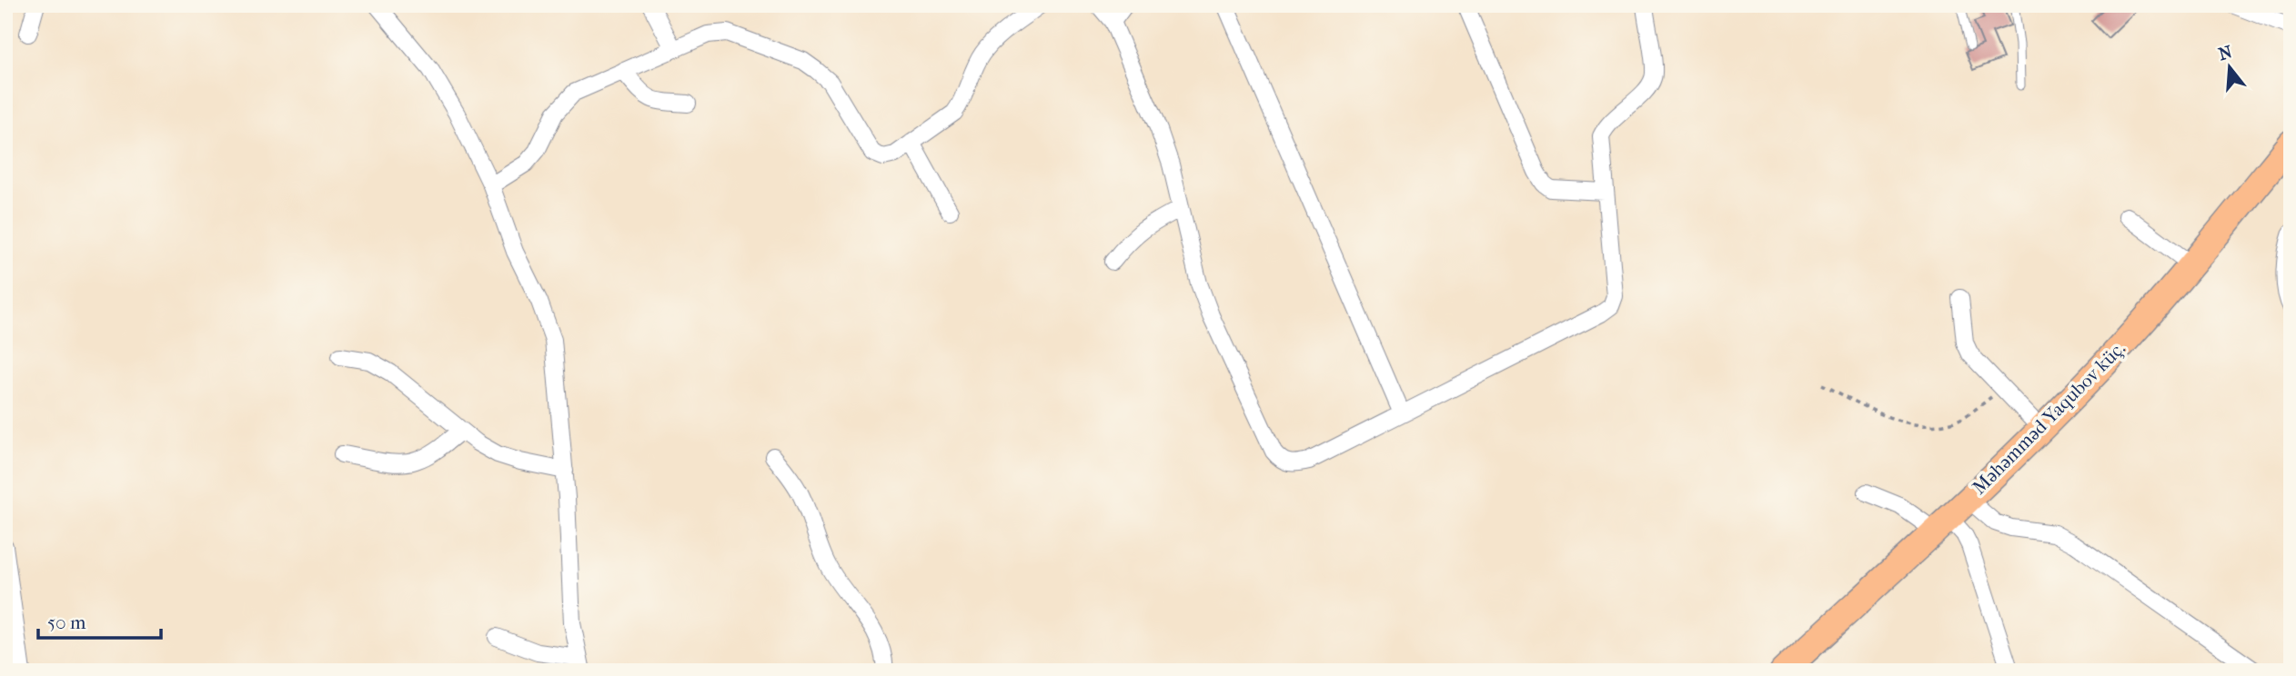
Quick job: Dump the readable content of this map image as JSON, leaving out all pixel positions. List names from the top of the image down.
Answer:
{
  "streets": {
    "main road": ["Məhəmməd Yaqubov küç."]
  },
  "scale_bar": "50 m",
  "north": "top"
}
